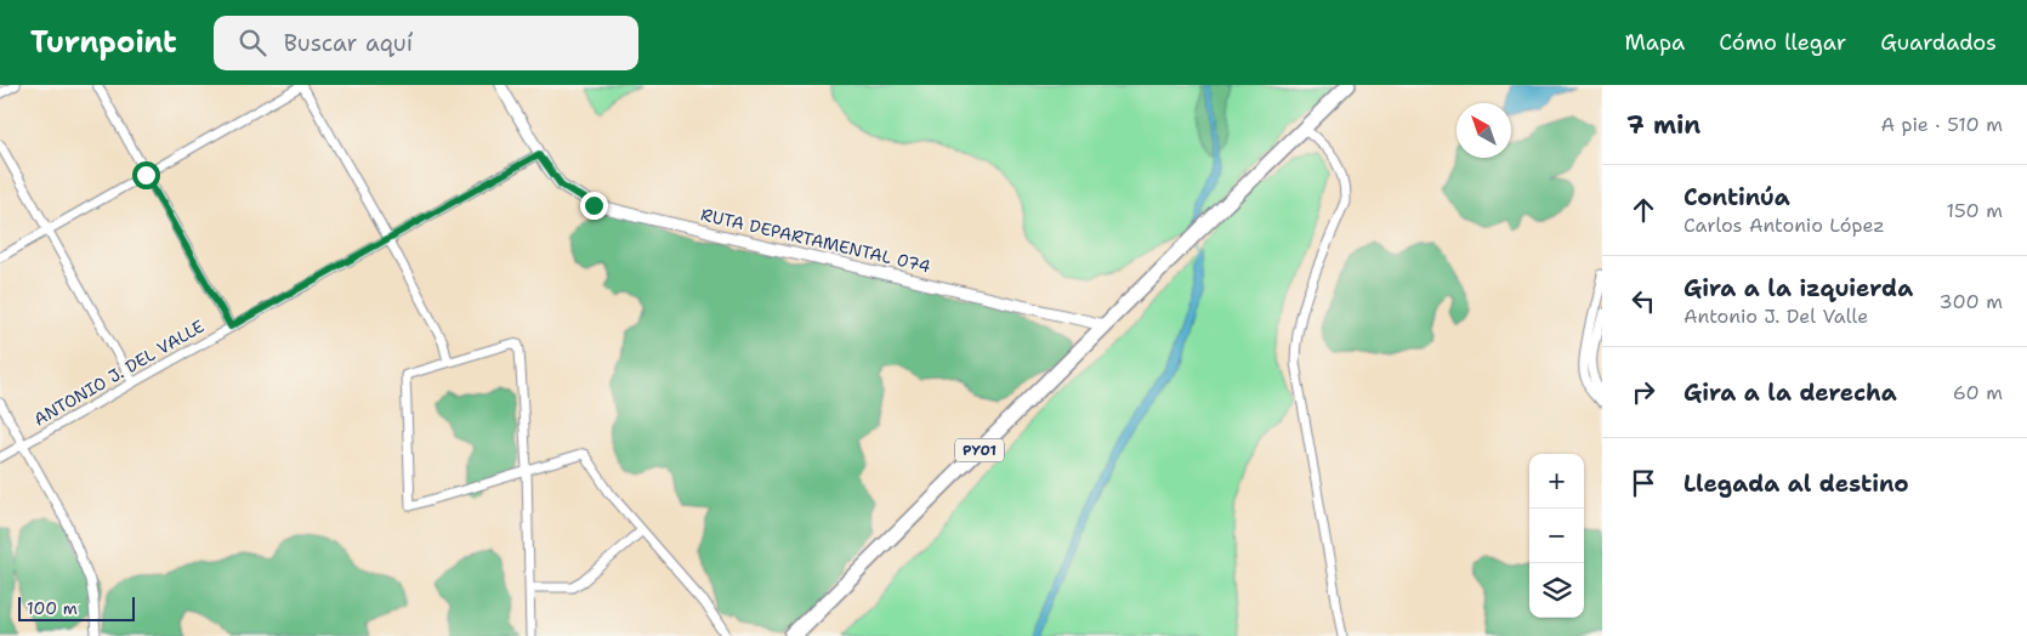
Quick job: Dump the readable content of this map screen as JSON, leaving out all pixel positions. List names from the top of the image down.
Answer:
{
  "streets": {
    "highway": ["PY01"],
    "street": ["RUTA DEPARTAMENTAL 074", "ANTONIO J. DEL VALLE"]
  },
  "crossings": [
    ["RUTA DEPARTAMENTAL 074", "ANTONIO J. DEL VALLE"],
    ["RUTA DEPARTAMENTAL 074", "PY01"]
  ],
  "scale_bar": "100 m",
  "north": "top left",
  "page": {
    "header": "Turnpoint",
    "search": "Buscar aquí",
    "nav": ["Mapa", "Cómo llegar", "Guardados"],
    "heading": ["7 min", "A pie · 510 m"],
    "list": [
      ["Continúa", "Carlos Antonio López", "150 m"],
      ["Gira a la izquierda", "Antonio J. Del Valle", "300 m"],
      ["Gira a la derecha", "60 m"],
      "Llegada al destino"
    ],
    "map_buttons": ["+", "−"],
    "scale": "100 m"
  }
}
